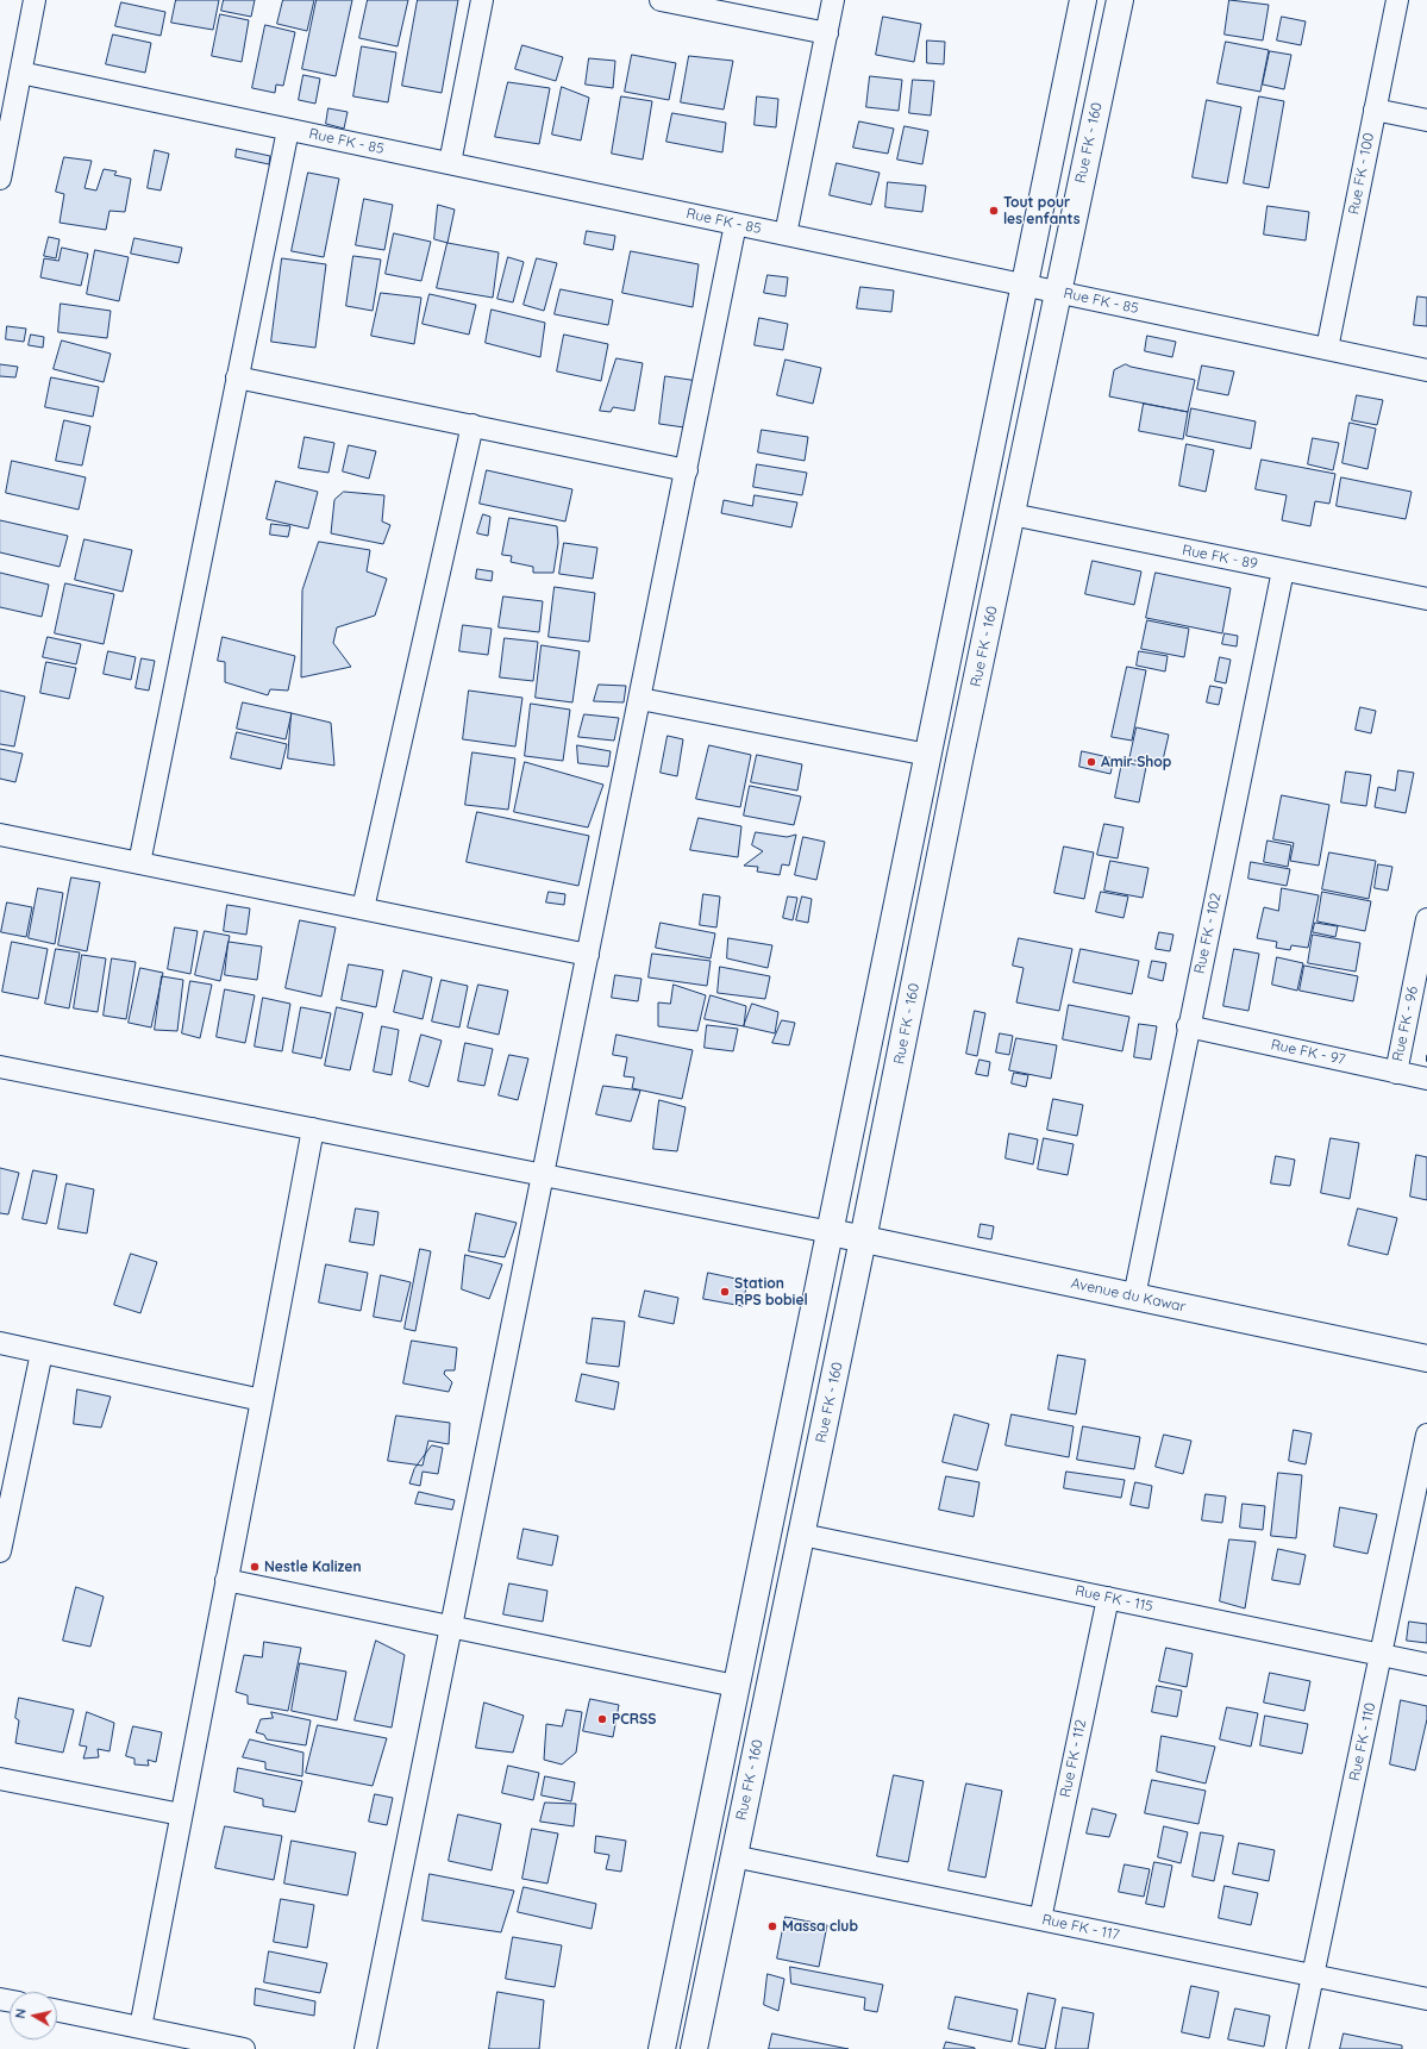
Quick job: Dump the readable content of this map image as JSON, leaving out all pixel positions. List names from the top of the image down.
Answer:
{
  "streets": {
    "main road": ["Rue FK - 160", "Avenue du Kawar"],
    "street": [
      "Rue FK - 85",
      "Rue FK - 100",
      "Rue FK - 89",
      "Rue FK - 102",
      "Rue FK - 96",
      "Rue FK - 97",
      "Rue FK - 115",
      "Rue FK - 110",
      "Rue FK - 112",
      "Rue FK - 117"
    ]
  },
  "crossings": [
    ["Rue FK - 85", "Rue FK - 160"],
    ["Rue FK - 85", "Rue FK - 100"],
    ["Rue FK - 160", "Rue FK - 89"],
    ["Rue FK - 160", "Avenue du Kawar"],
    ["Rue FK - 160", "Rue FK - 115"],
    ["Rue FK - 160", "Rue FK - 117"],
    ["Rue FK - 89", "Rue FK - 102"],
    ["Rue FK - 102", "Rue FK - 97"],
    ["Rue FK - 102", "Avenue du Kawar"],
    ["Rue FK - 96", "Rue FK - 97"],
    ["Rue FK - 115", "Rue FK - 110"],
    ["Rue FK - 115", "Rue FK - 112"],
    ["Rue FK - 110", "Rue FK - 117"],
    ["Rue FK - 112", "Rue FK - 117"]
  ],
  "places": [
    "Tout pour les enfants",
    "Amir Shop",
    "Station RPS bobiel",
    "Nestle Kalizen",
    "PCRSS",
    "Massa club"
  ],
  "north": "left"
}
